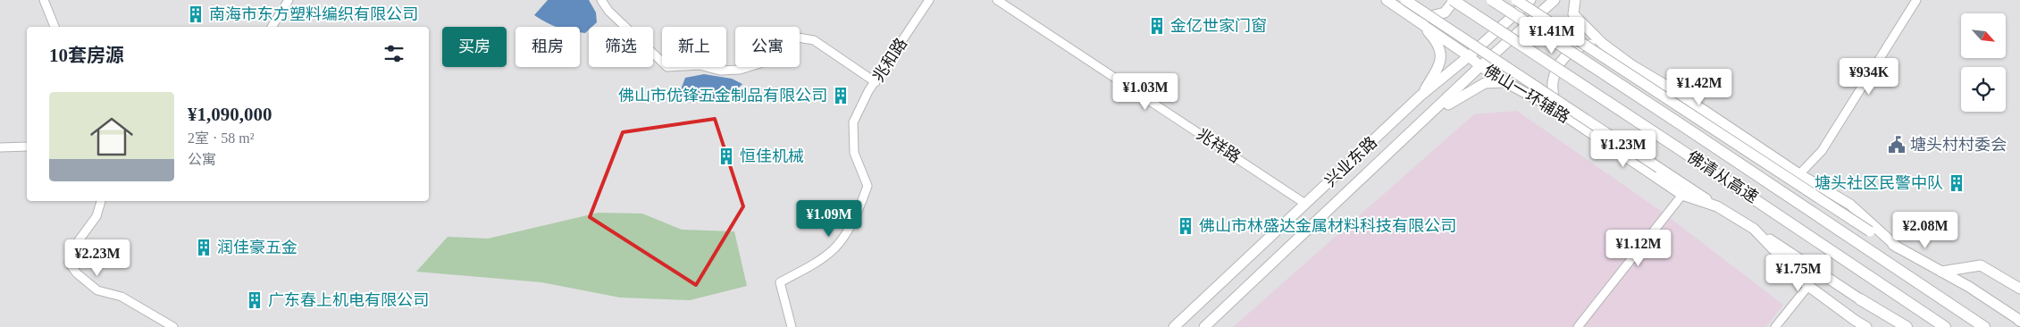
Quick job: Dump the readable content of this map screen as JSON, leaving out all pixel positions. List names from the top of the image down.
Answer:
{
  "streets": {
    "highway": ["佛清从高速"],
    "main road": ["佛山一环辅路", "兴业东路"],
    "street": ["兆和路", "兆祥路"]
  },
  "crossings": [
    ["佛山一环辅路", "兴业东路"],
    ["兆祥路", "兴业东路"]
  ],
  "places": {
    "building": [
      "南海市东方塑料编织有限公司",
      "金亿世家门窗",
      "佛山市优锋五金制品有限公司",
      "恒佳机械",
      "塘头社区民警中队",
      "佛山市林盛达金属材料科技有限公司",
      "润佳豪五金",
      "广东春上机电有限公司"
    ],
    "public building": ["塘头村村委会"]
  },
  "north": "bottom right",
  "page": {
    "price": [
      "¥1.41M",
      "¥934K",
      "¥1.42M",
      "¥1.03M",
      "¥1.23M",
      "¥1.09M",
      "¥2.08M",
      "¥1.12M",
      "¥2.23M",
      "¥1.75M"
    ],
    "chip": [
      "买房",
      "租房",
      "筛选",
      "新上",
      "公寓"
    ],
    "heading": "10套房源",
    "list": [
      {
        "name": "¥1,090,000",
        "note": "2室 · 58 m² · 公寓"
      }
    ]
  }
}
